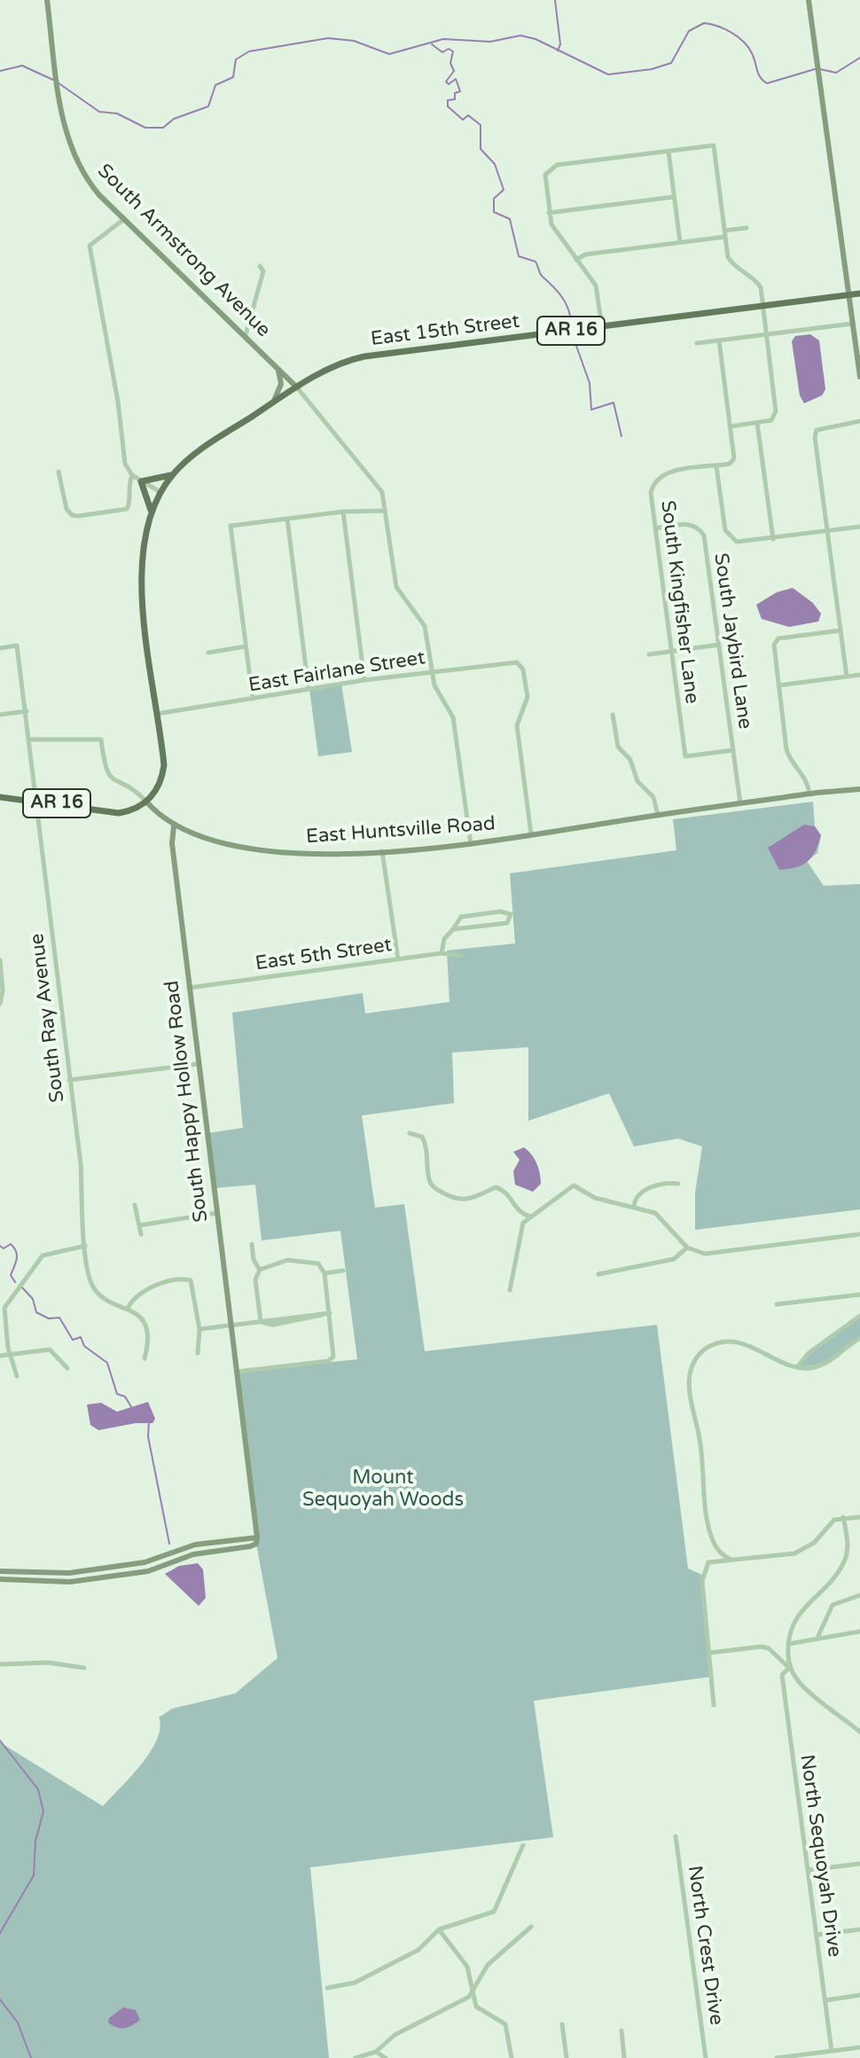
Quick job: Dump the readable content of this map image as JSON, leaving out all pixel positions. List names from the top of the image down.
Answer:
{
  "streets": {
    "main road": ["East 15th Street", "AR 16"],
    "street": [
      "South Armstrong Avenue",
      "South Kingfisher Lane",
      "South Jaybird Lane",
      "East Fairlane Street",
      "East Huntsville Road",
      "East 5th Street",
      "South Ray Avenue",
      "South Happy Hollow Road",
      "North Sequoyah Drive",
      "North Crest Drive"
    ]
  },
  "crossings": [
    ["South Armstrong Avenue", "East 15th Street"],
    ["East 15th Street", "AR 16"],
    ["AR 16", "East Fairlane Street"],
    ["AR 16", "East Huntsville Road"],
    ["AR 16", "South Ray Avenue"],
    ["South Kingfisher Lane", "South Jaybird Lane"],
    ["South Jaybird Lane", "East Huntsville Road"],
    ["East Fairlane Street", "East Huntsville Road"],
    ["East Huntsville Road", "South Happy Hollow Road"],
    ["East 5th Street", "South Happy Hollow Road"]
  ],
  "parks": ["Mount Sequoyah Woods"]
}
